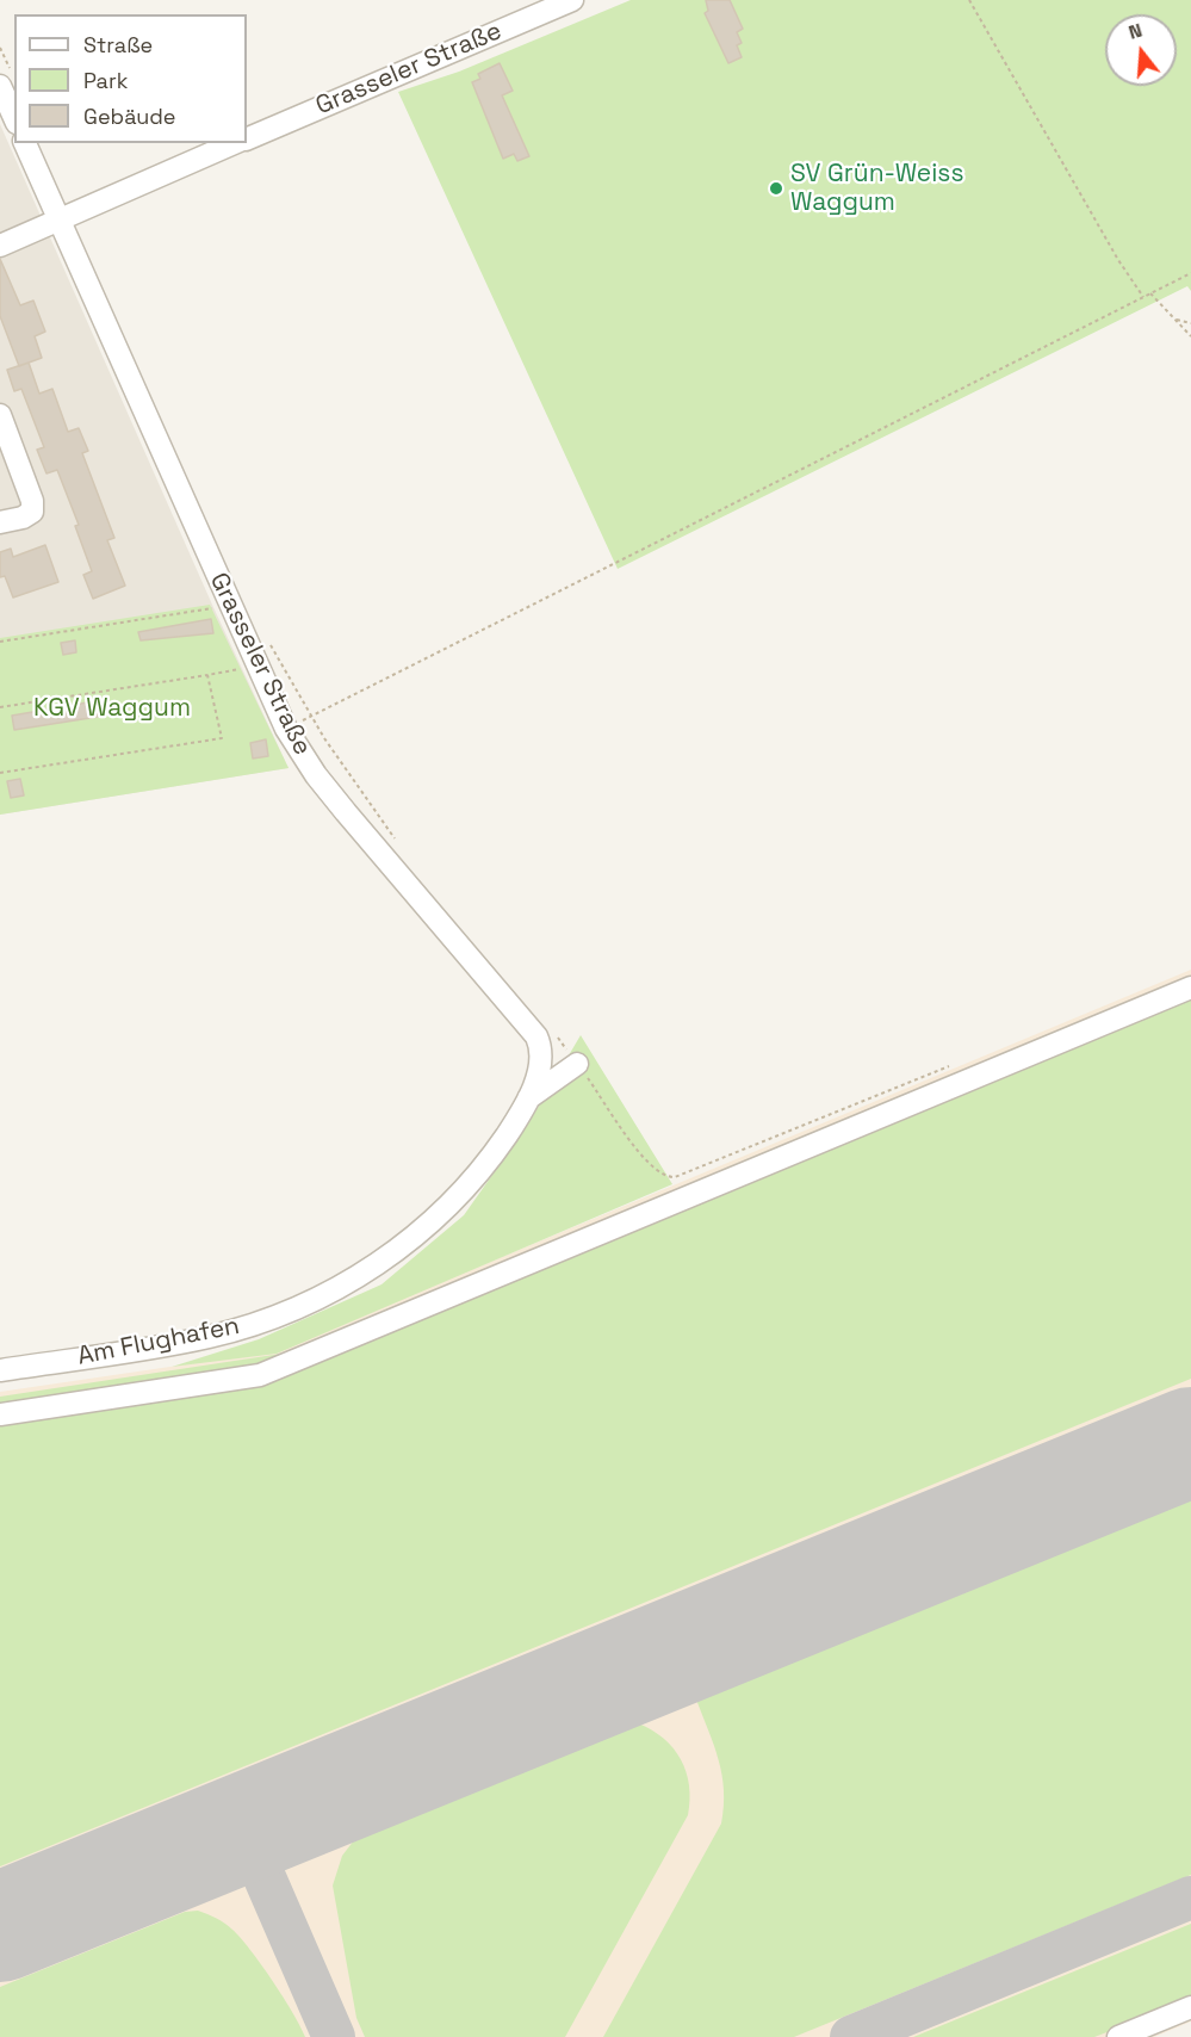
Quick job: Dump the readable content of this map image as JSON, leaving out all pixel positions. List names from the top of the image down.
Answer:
{
  "streets": {
    "street": ["Grasseler Straße", "Am Flughafen"]
  },
  "crossings": [
    ["Grasseler Straße", "Am Flughafen"]
  ],
  "parks": ["KGV Waggum"],
  "places": ["SV Grün-Weiss Waggum"],
  "legend": ["Straße", "Park", "Gebäude"],
  "north": "top"
}
